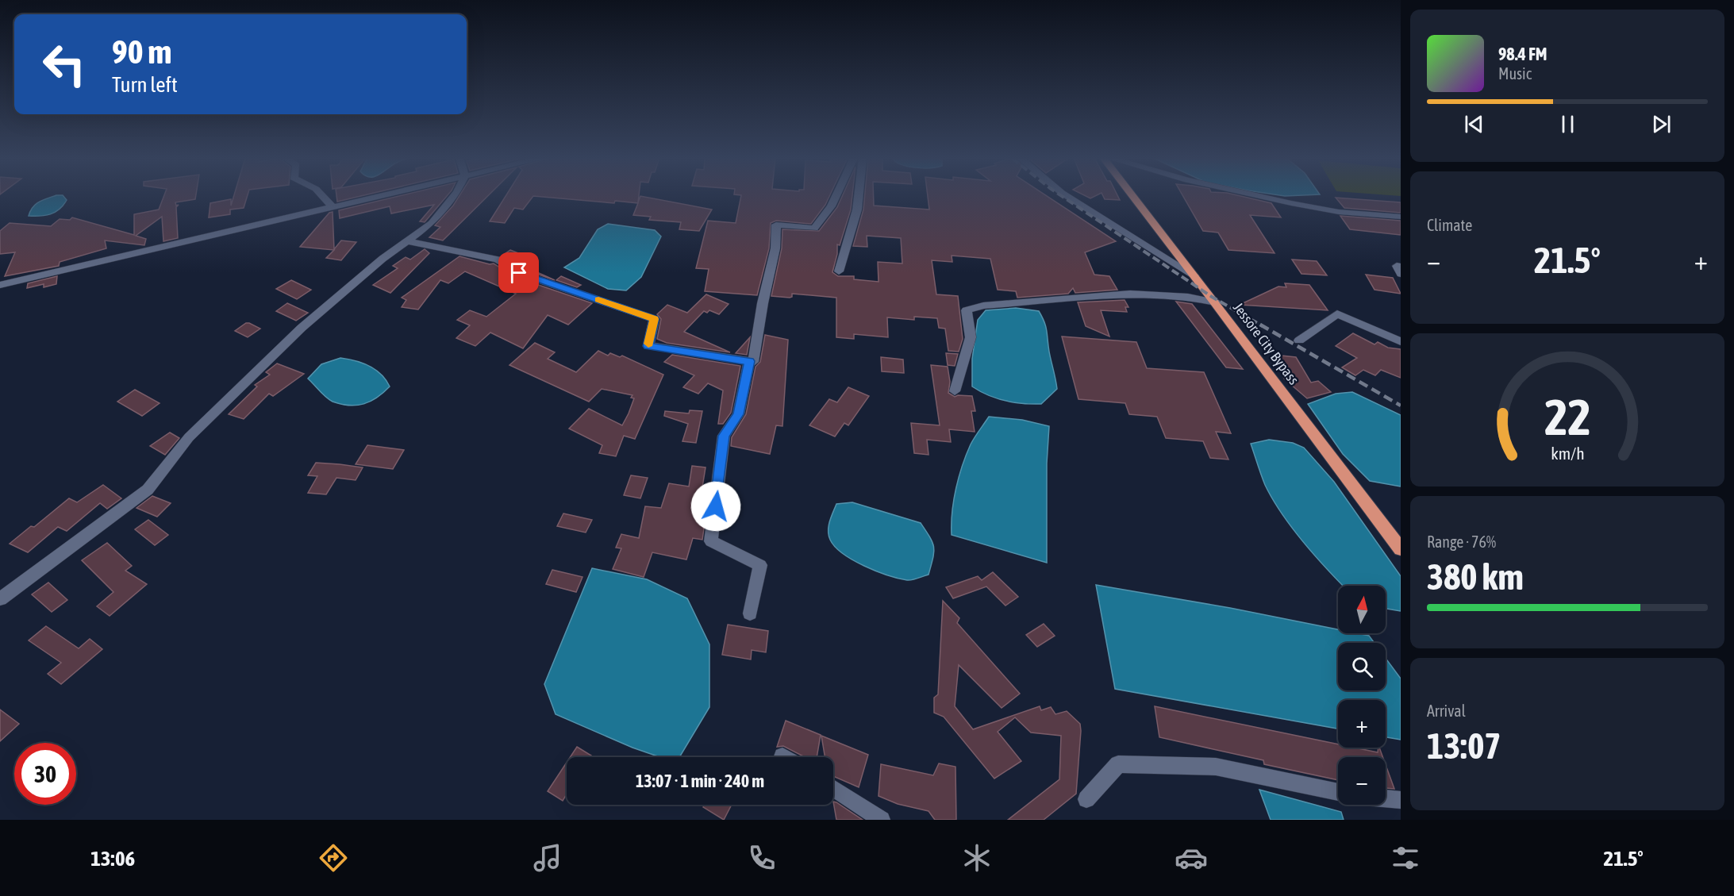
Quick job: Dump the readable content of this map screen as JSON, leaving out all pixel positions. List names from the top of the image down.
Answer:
{
  "streets": {
    "highway": ["Jessore City Bypass"]
  },
  "north": "top",
  "page": {
    "turn": ["90 m", "Turn left"],
    "song": ["98.4 FM", "Music"],
    "tile": [
      "Climate",
      ["Range · 76%", "380 km"],
      ["Arrival", "13:07"]
    ],
    "heat": ["−", "21.5°", "+"],
    "map_buttons": ["+", "−"],
    "limit": "30",
    "trip": "13:07 · 1 min · 240 m",
    "tabs": ["13:06", "21.5°"],
    "gauge": ["22", "km/h"]
  }
}
